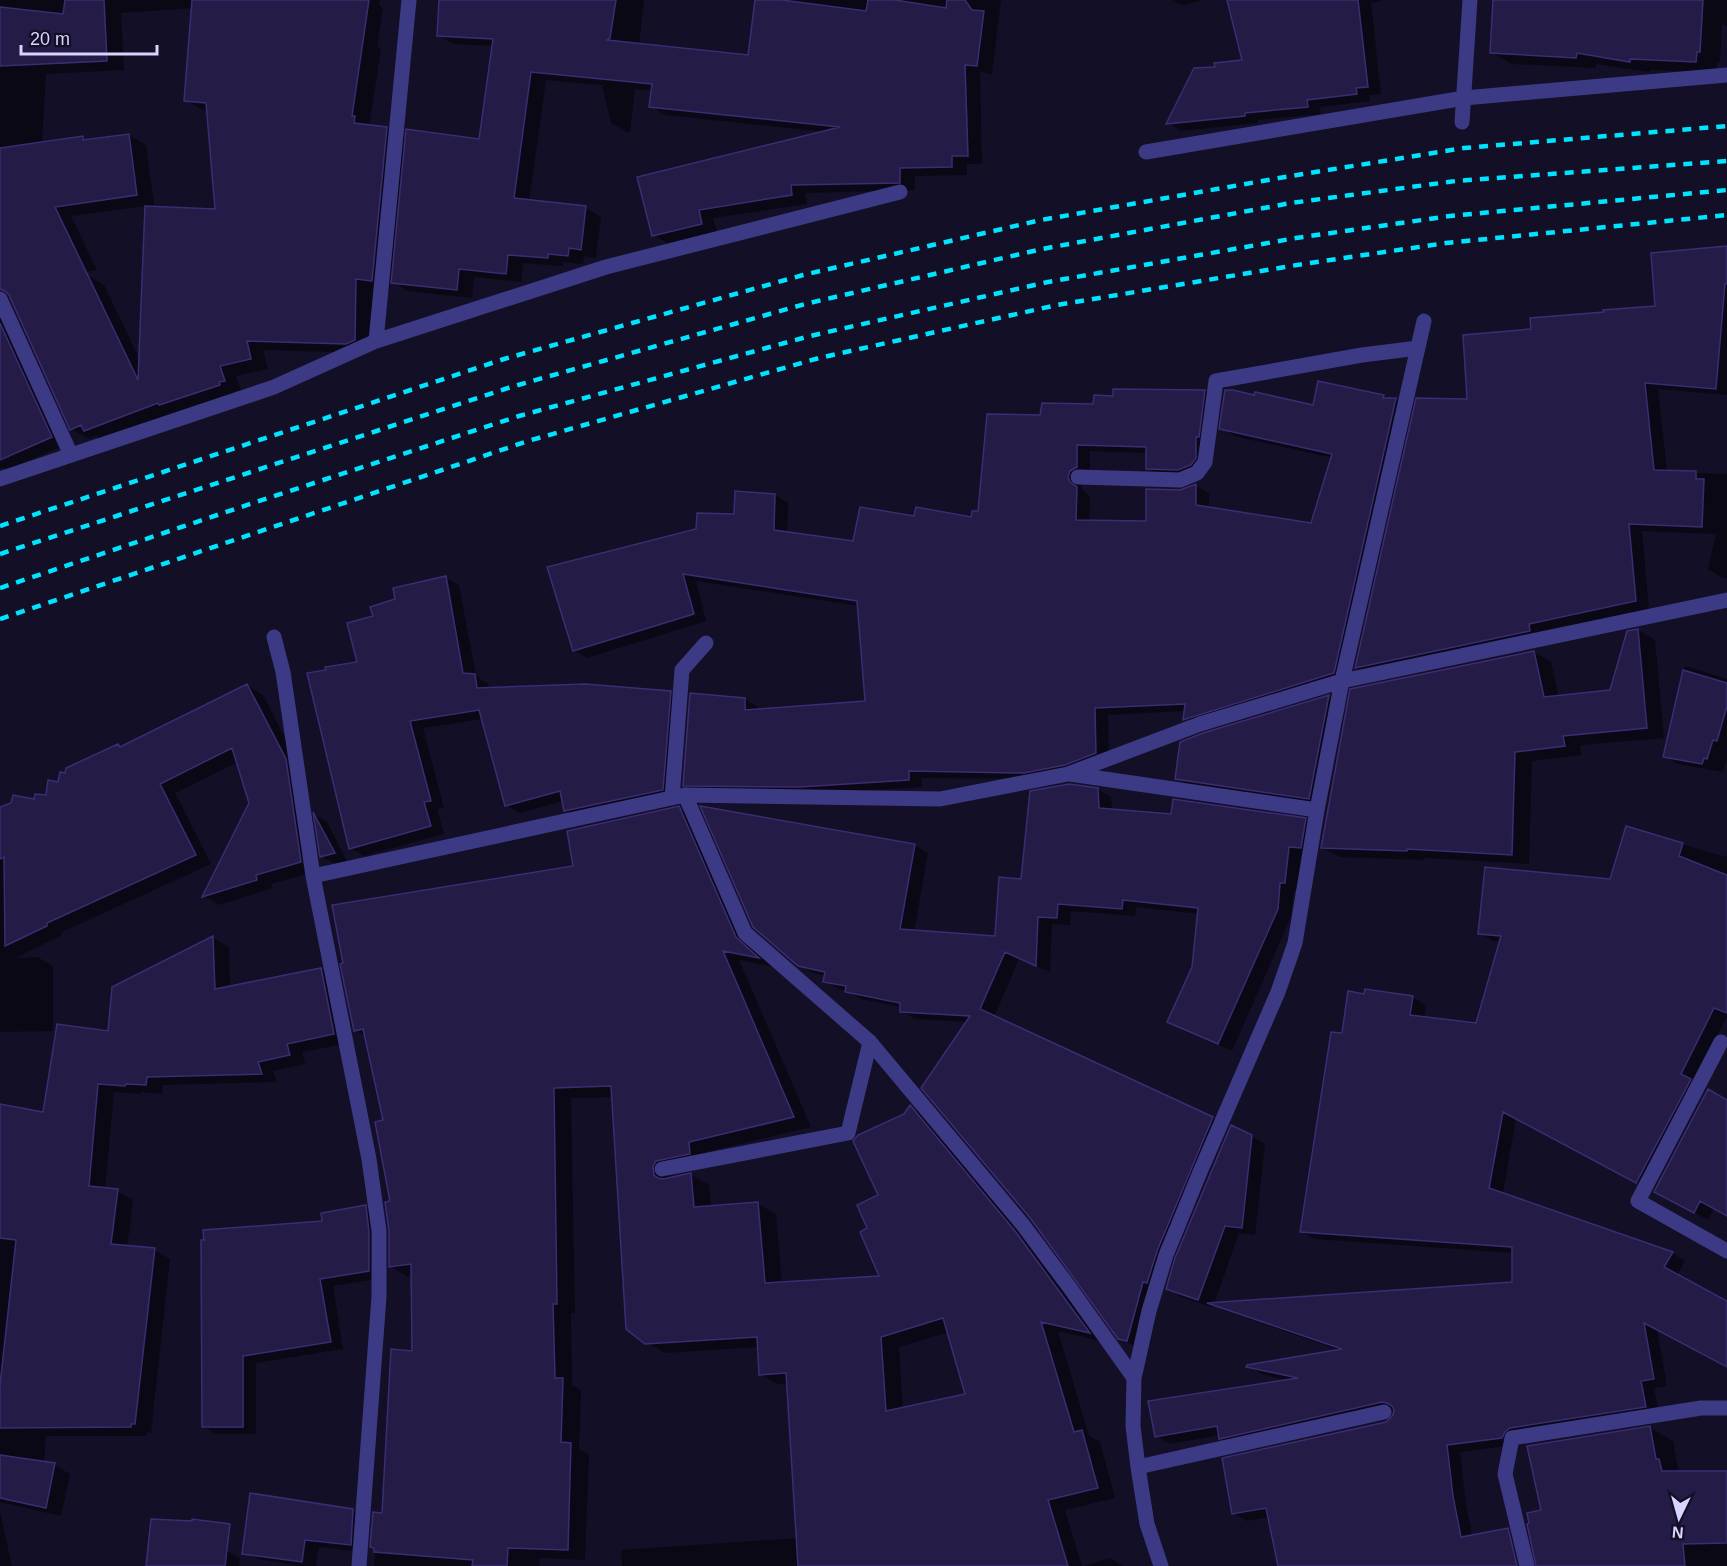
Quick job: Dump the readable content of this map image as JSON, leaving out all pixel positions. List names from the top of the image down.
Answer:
{
  "scale_bar": "20 m",
  "north": "bottom"
}
